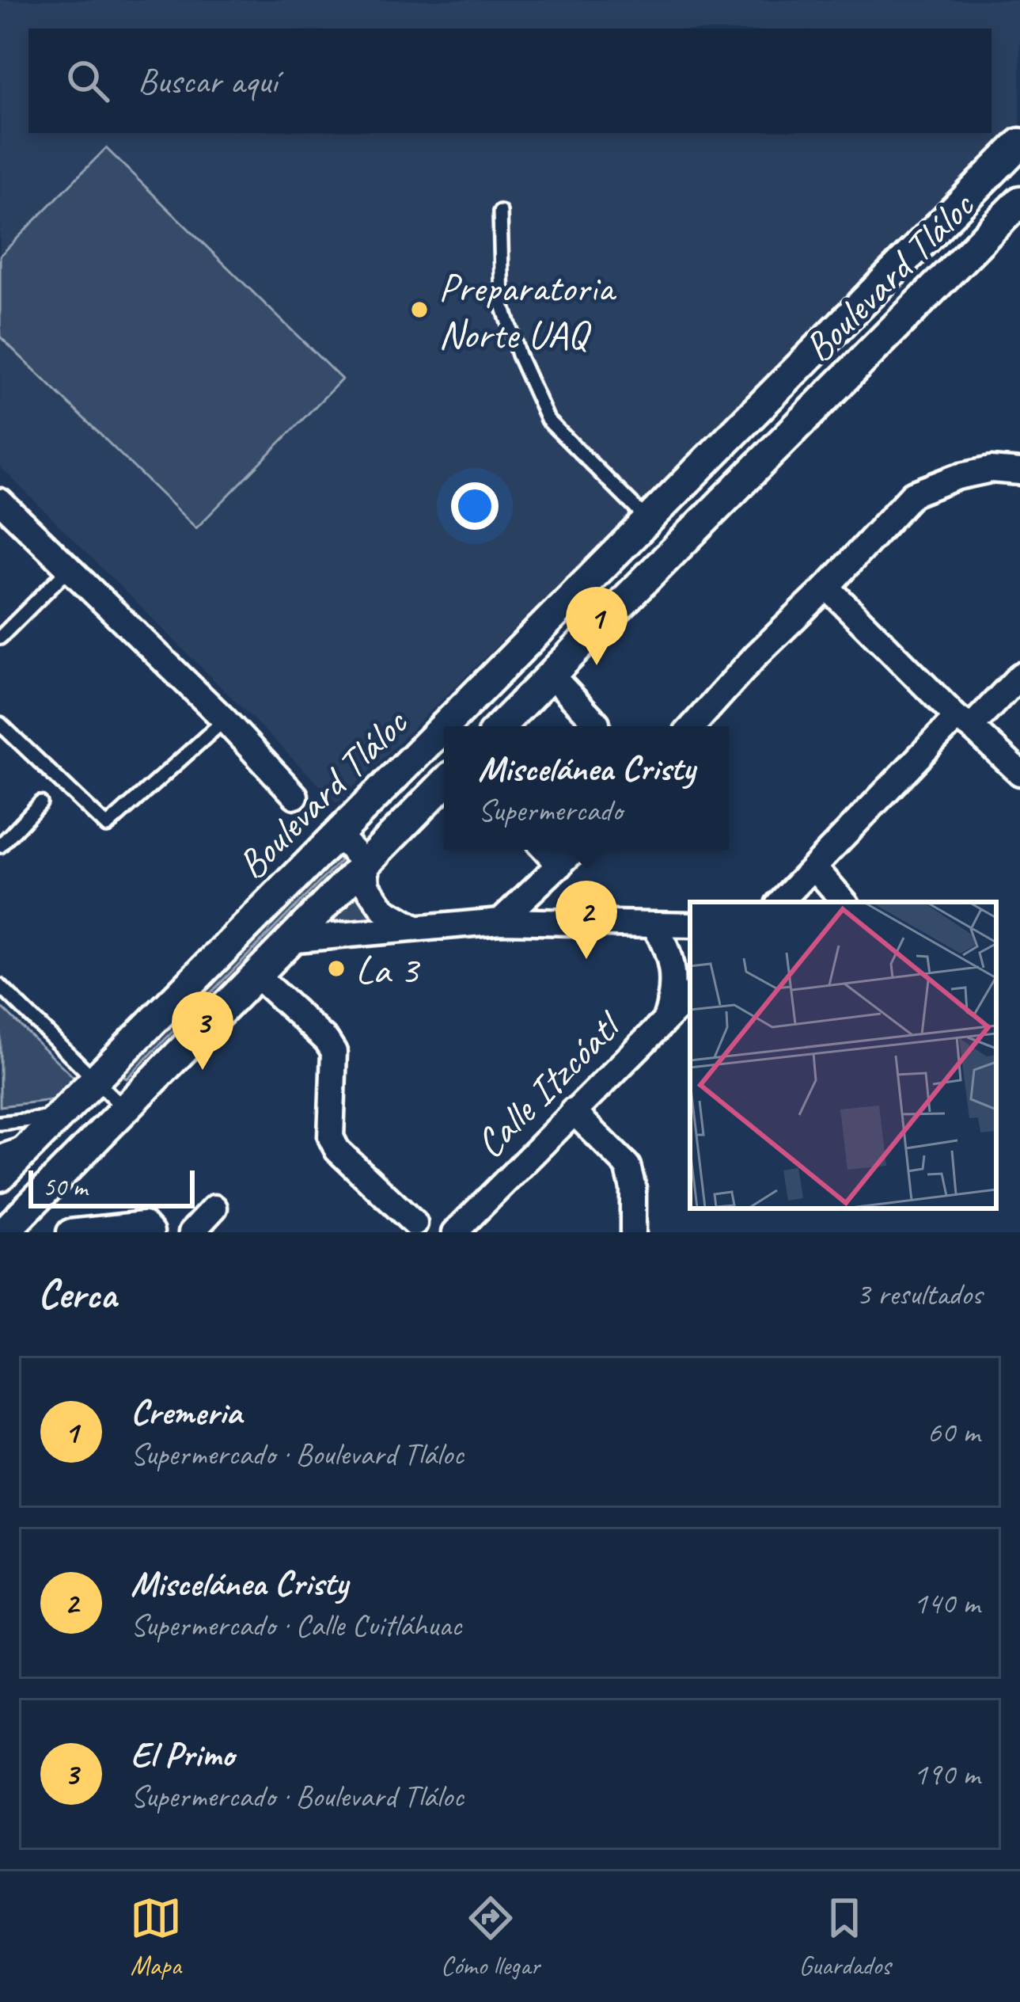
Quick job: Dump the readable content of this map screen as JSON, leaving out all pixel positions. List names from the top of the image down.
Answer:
{
  "streets": {
    "street": ["Boulevard Tláloc", "Calle Itzcóatl"]
  },
  "places": ["Preparatoria Norte UAQ", "La 3"],
  "scale_bar": "50 m",
  "page": {
    "search": "Buscar aquí",
    "pins": ["1", "2", "3"],
    "popup": ["Miscelánea Cristy", "Supermercado"],
    "scale": "50 m",
    "heading": ["Cerca", "3 resultados"],
    "list": [
      {
        "mark": "1",
        "name": "Cremeria",
        "note": "Supermercado · Boulevard Tláloc",
        "value": "60 m"
      },
      {
        "mark": "2",
        "name": "Miscelánea Cristy",
        "note": "Supermercado · Calle Cuitláhuac",
        "value": "140 m"
      },
      {
        "mark": "3",
        "name": "El Primo",
        "note": "Supermercado · Boulevard Tláloc",
        "value": "190 m"
      }
    ],
    "nav": ["Mapa", "Cómo llegar", "Guardados"]
  }
}
